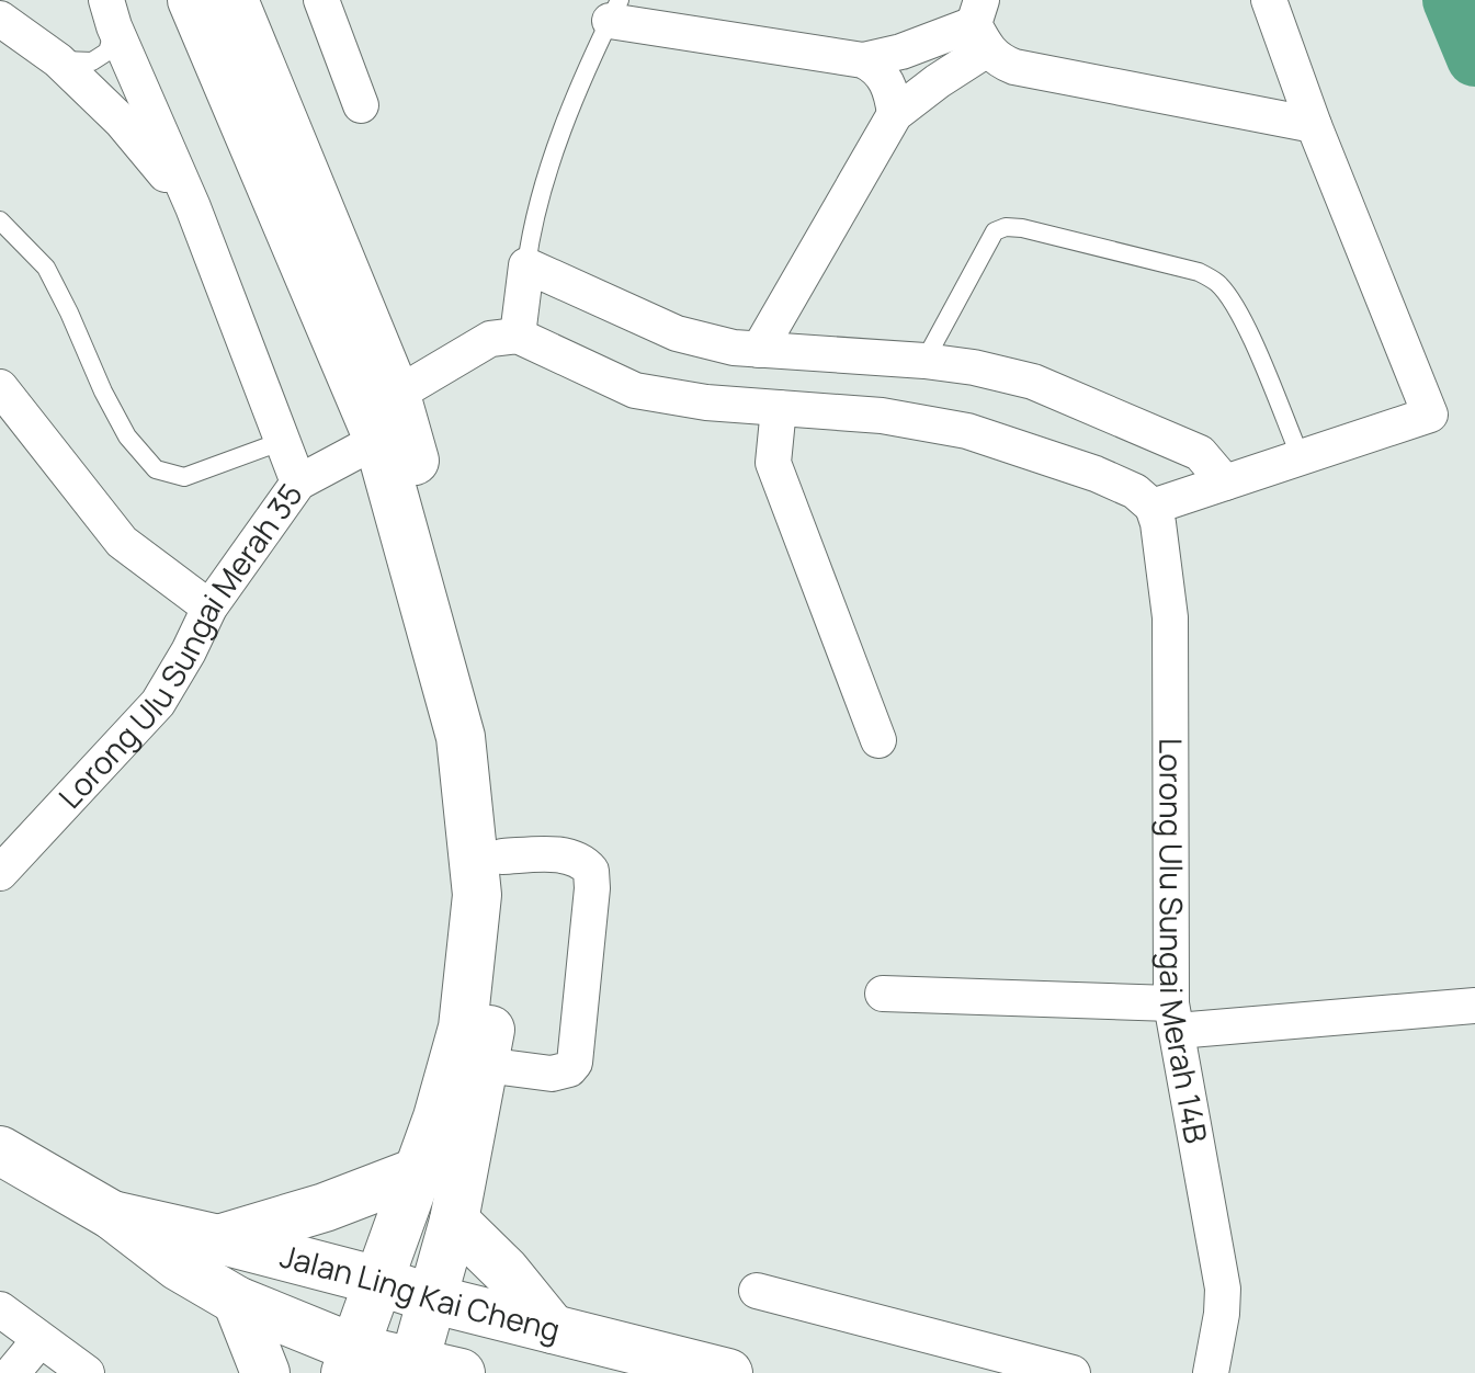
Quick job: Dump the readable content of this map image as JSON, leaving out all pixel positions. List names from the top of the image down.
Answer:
{
  "streets": {
    "street": ["Lorong Ulu Sungai Merah 35", "Lorong Ulu Sungai Merah 14B", "Jalan Ling Kai Cheng"]
  }
}
